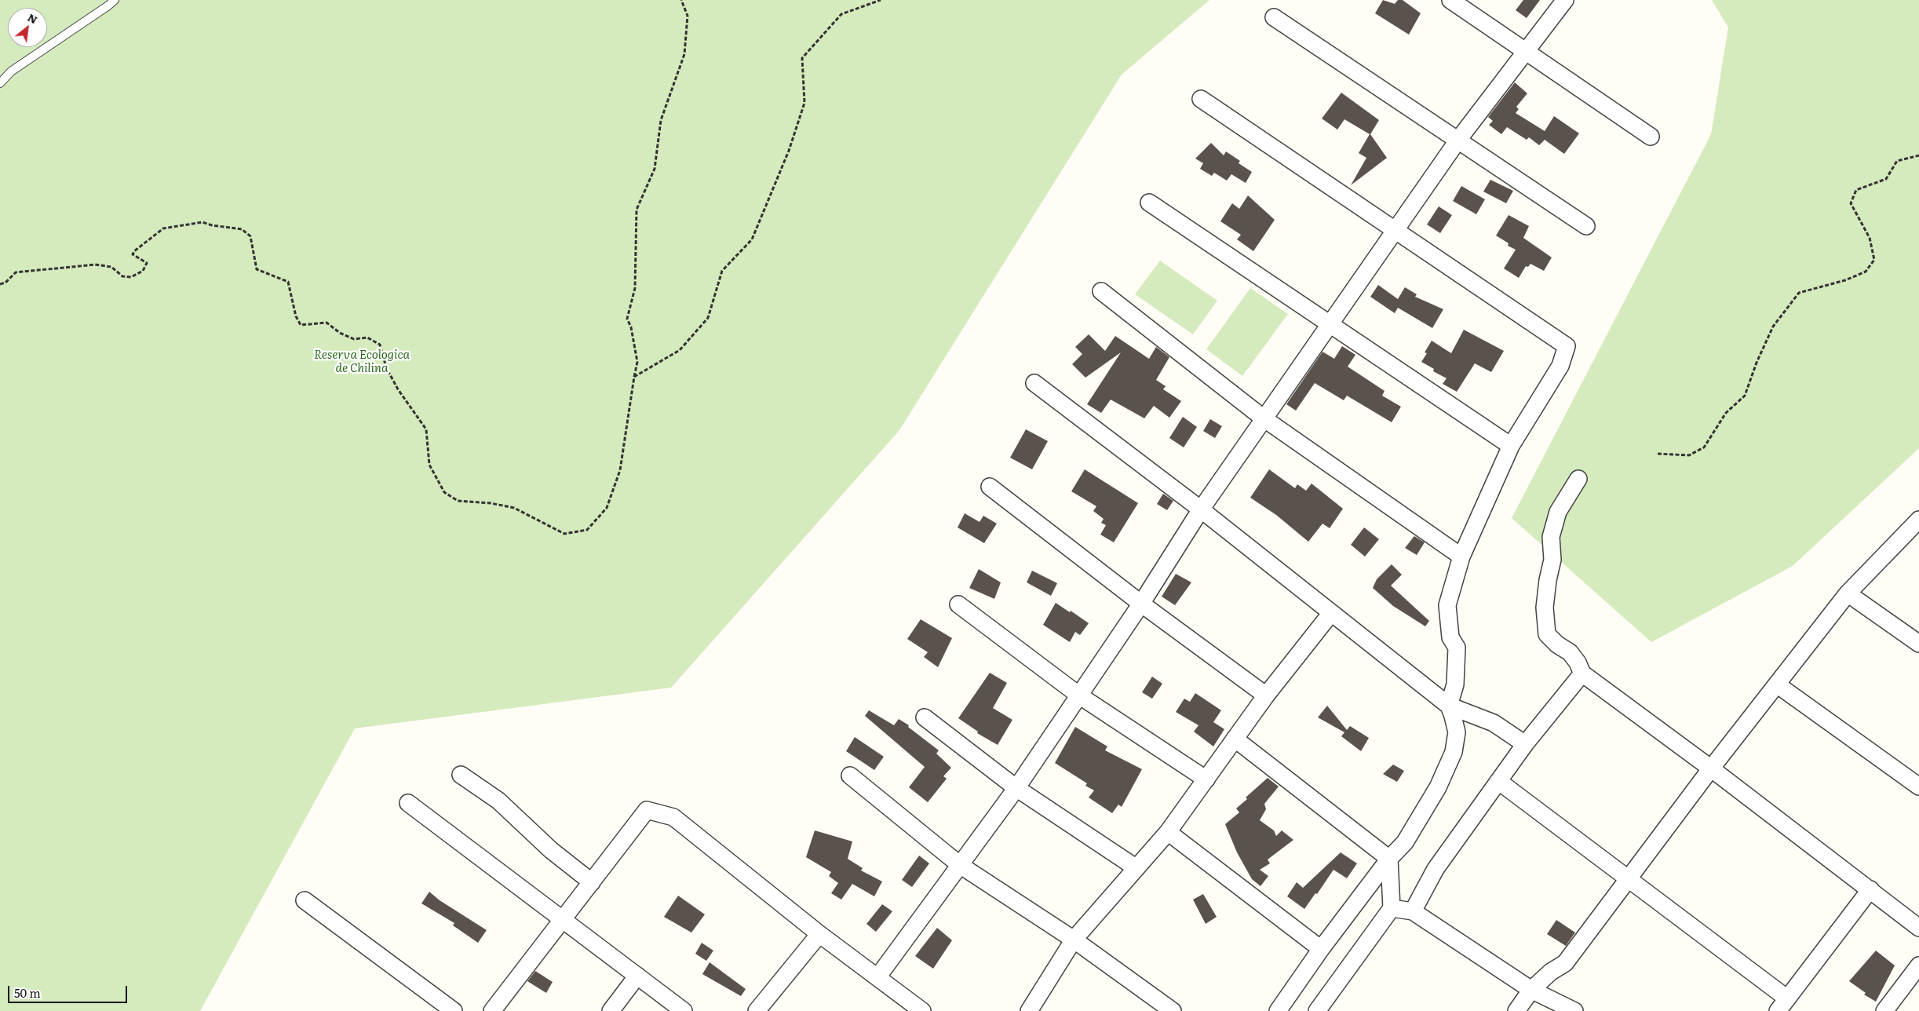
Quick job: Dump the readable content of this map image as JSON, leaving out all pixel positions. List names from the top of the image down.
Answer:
{
  "parks": ["Reserva Ecologica de Chilina"],
  "scale_bar": "50 m",
  "north": "top right"
}
